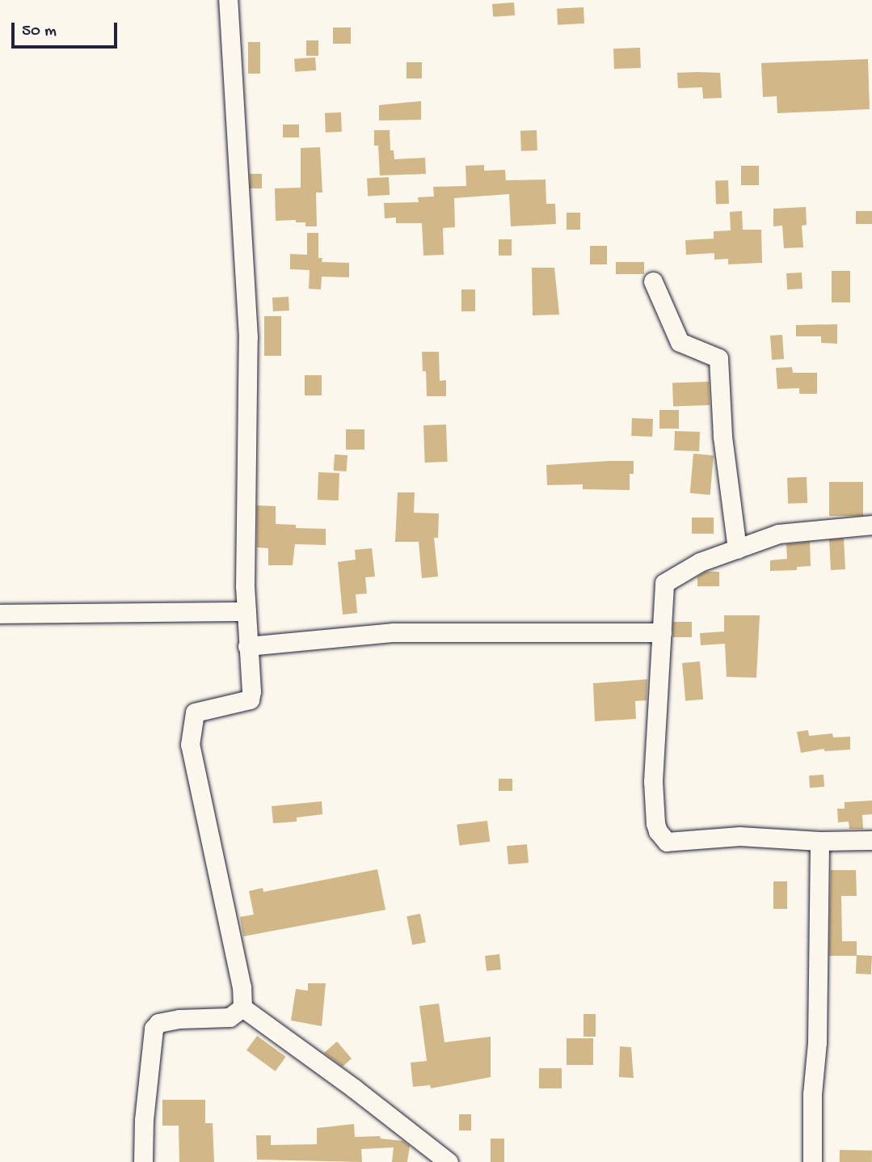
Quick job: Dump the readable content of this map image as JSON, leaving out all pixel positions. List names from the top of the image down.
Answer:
{
  "scale_bar": "50 m"
}
